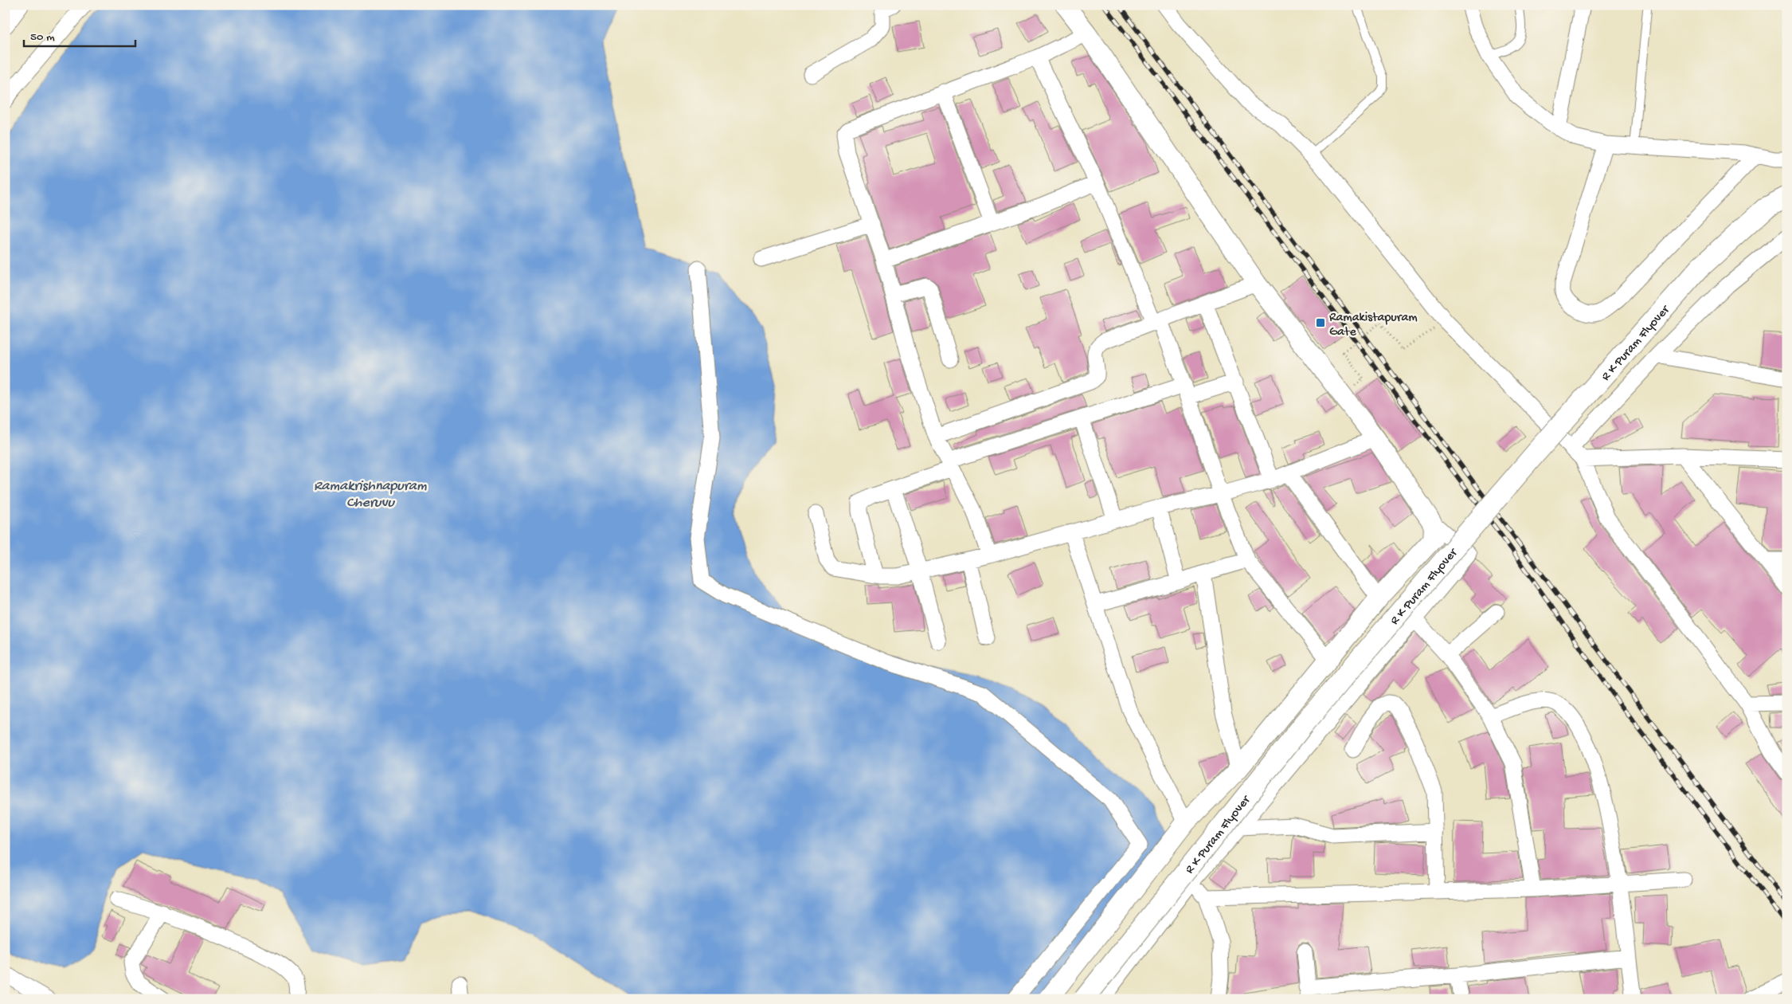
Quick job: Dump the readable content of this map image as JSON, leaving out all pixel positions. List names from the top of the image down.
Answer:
{
  "streets": {
    "main road": ["R K Puram Flyover"]
  },
  "water": ["Ramakrishnapuram Cheruvu"],
  "places": {
    "transit": ["Ramakistapuram Gate"]
  },
  "scale_bar": "50 m"
}
